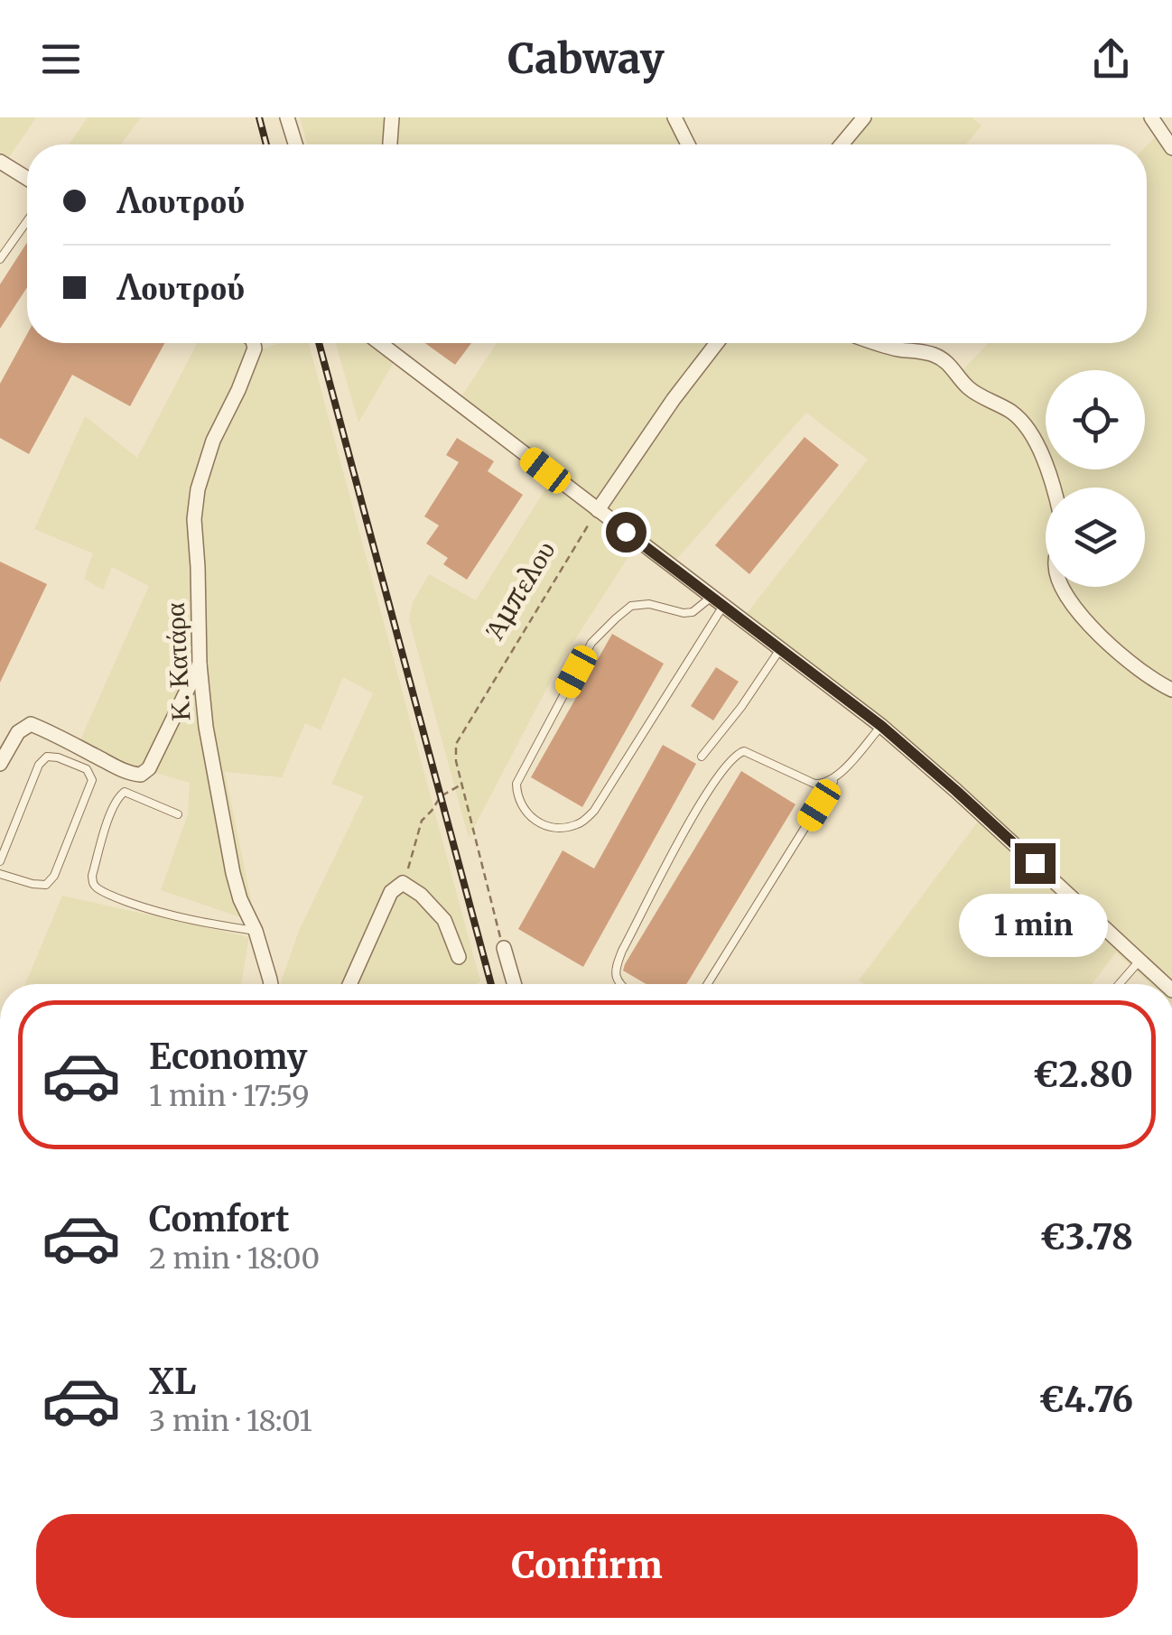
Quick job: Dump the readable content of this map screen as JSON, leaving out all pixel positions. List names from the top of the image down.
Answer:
{
  "streets": {
    "street": ["Κ. Κατάρα"],
    "path": ["Άμπελου"]
  },
  "page": {
    "header": "Cabway",
    "banner": ["Λουτρού", "Λουτρού"],
    "bubble": "1 min",
    "list": [
      {
        "name": "Economy",
        "note": "1 min · 17:59",
        "value": "€2.80"
      },
      {
        "name": "Comfort",
        "note": "2 min · 18:00",
        "value": "€3.78"
      },
      {
        "name": "XL",
        "note": "3 min · 18:01",
        "value": "€4.76"
      }
    ],
    "buttons": "Confirm"
  }
}
